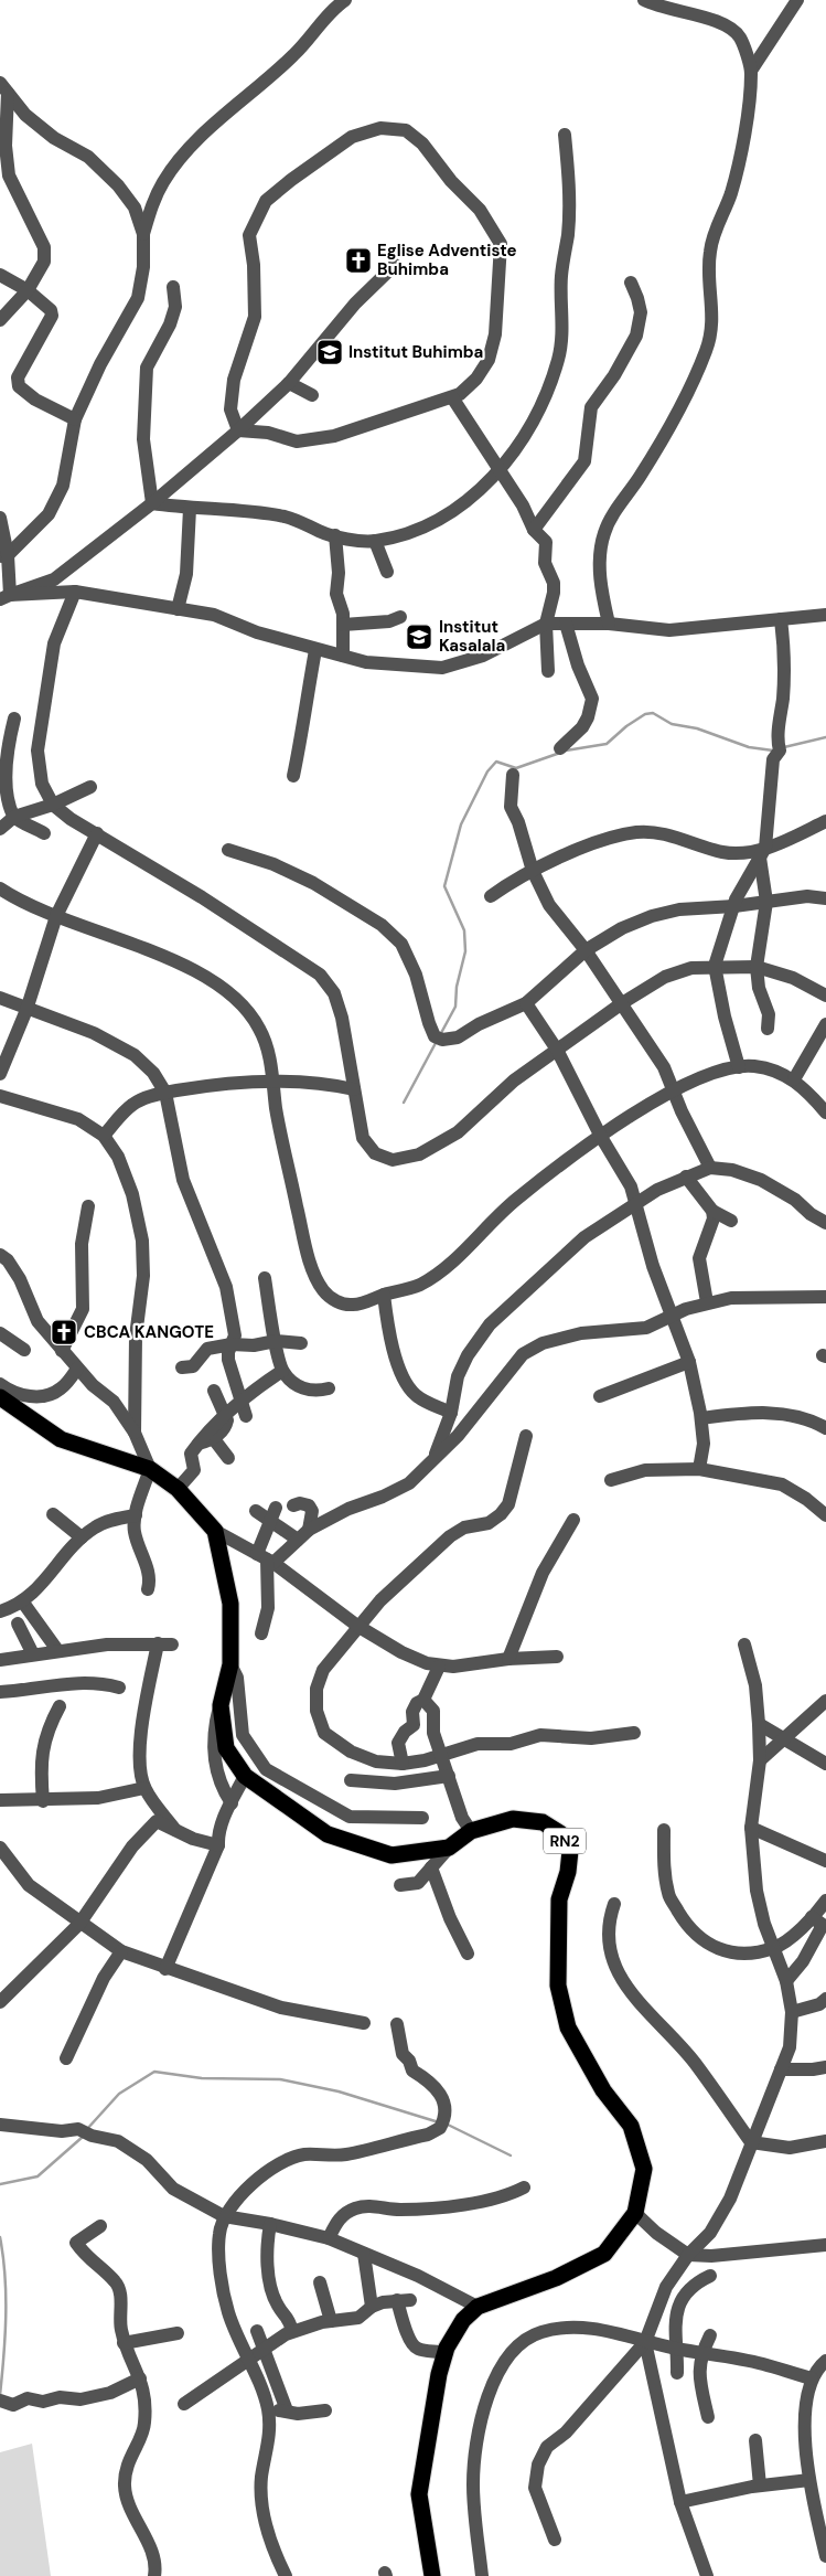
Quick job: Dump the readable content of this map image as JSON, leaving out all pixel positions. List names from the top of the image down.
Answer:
{
  "streets": {
    "highway": ["RN2"]
  },
  "places": {
    "church": ["Eglise Adventiste Buhimba", "CBCA KANGOTE"],
    "school or university": ["Institut Buhimba", "Institut Kasalala"]
  }
}
